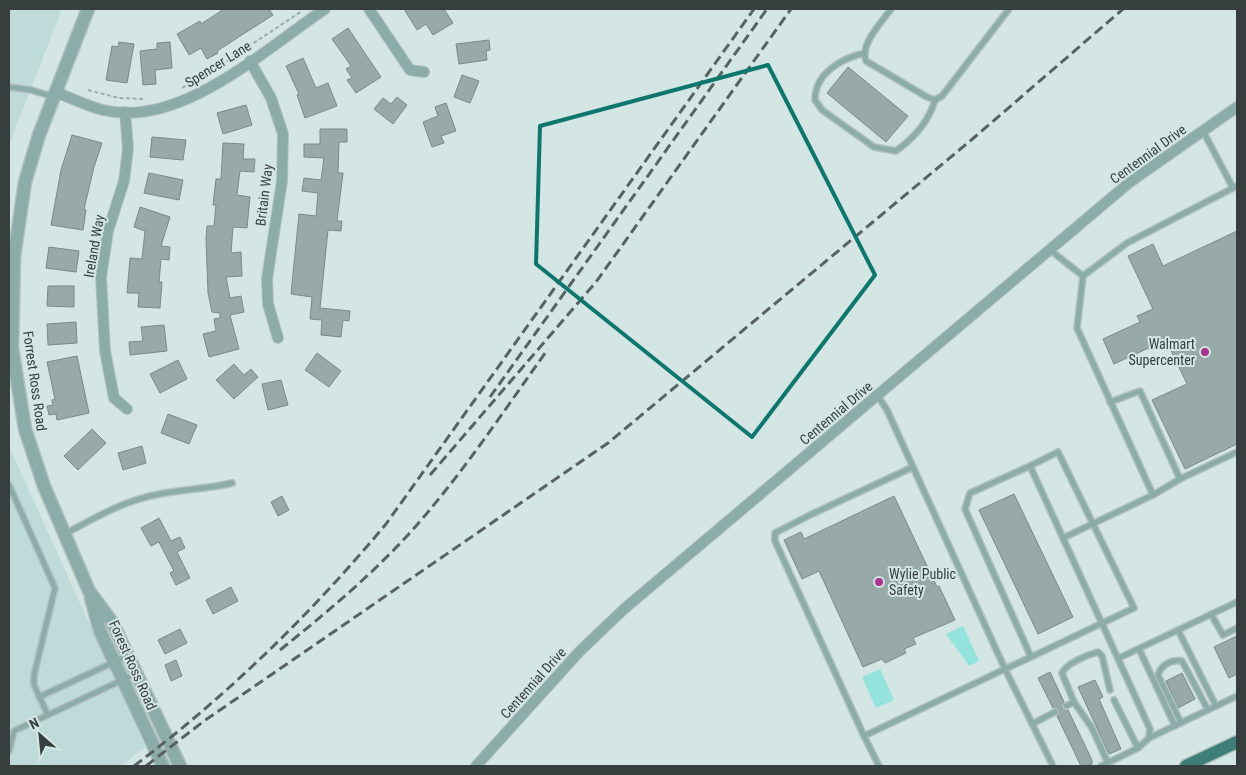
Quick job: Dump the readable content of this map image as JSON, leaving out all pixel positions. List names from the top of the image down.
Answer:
{
  "streets": {
    "street": [
      "Spencer Lane",
      "Centennial Drive",
      "Britain Way",
      "Ireland Way",
      "Forrest Ross Road",
      "Forest Ross Road"
    ]
  },
  "crossings": [
    ["Spencer Lane", "Britain Way"],
    ["Spencer Lane", "Ireland Way"],
    ["Spencer Lane", "Forrest Ross Road"],
    ["Forrest Ross Road", "Forest Ross Road"]
  ],
  "places": ["Walmart Supercenter", "Wylie Public Safety"],
  "north": "top left"
}
